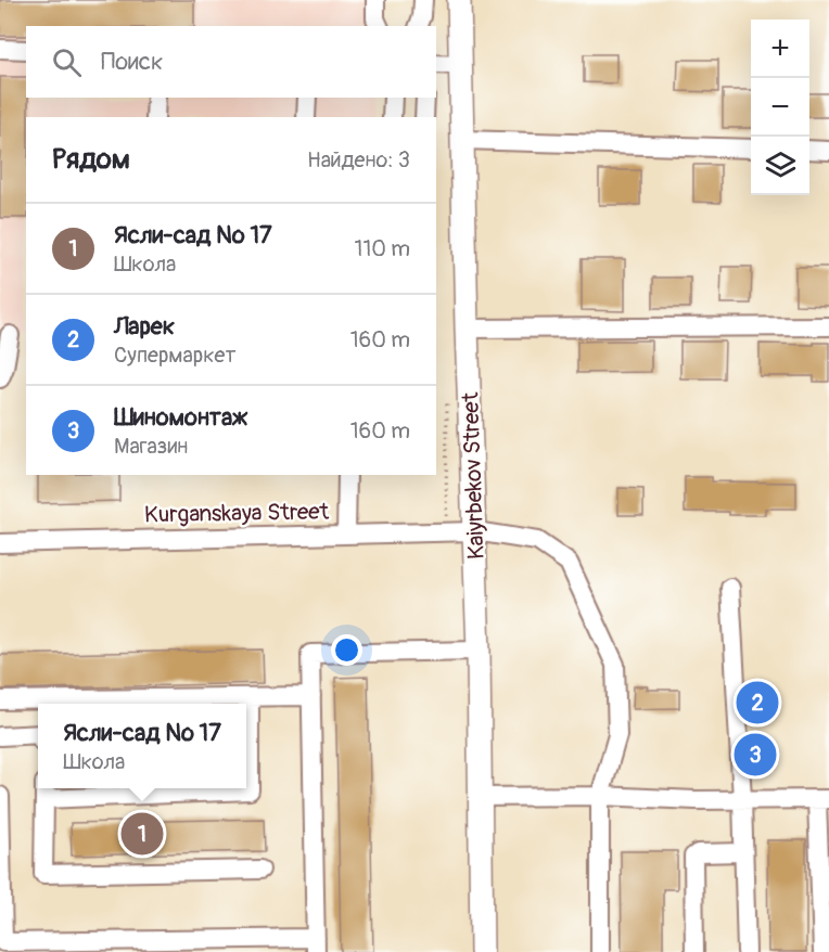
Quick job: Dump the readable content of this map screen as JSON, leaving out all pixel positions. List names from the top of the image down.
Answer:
{
  "streets": {
    "main road": ["Kaiyrbekov Street"],
    "street": ["Kurganskaya Street"]
  },
  "crossings": [
    ["Kaiyrbekov Street", "Kurganskaya Street"]
  ],
  "page": {
    "map_buttons": ["+", "−"],
    "search": "Поиск",
    "heading": ["Рядом", "Найдено: 3"],
    "list": [
      {
        "mark": "1",
        "name": "Ясли-сад № 17",
        "note": "Школа",
        "value": "110 m"
      },
      {
        "mark": "2",
        "name": "Ларек",
        "note": "Супермаркет",
        "value": "160 m"
      },
      {
        "mark": "3",
        "name": "Шиномонтаж",
        "note": "Магазин",
        "value": "160 m"
      }
    ],
    "pins": ["2", "3", "1"],
    "popup": ["Ясли-сад № 17", "Школа"]
  }
}
